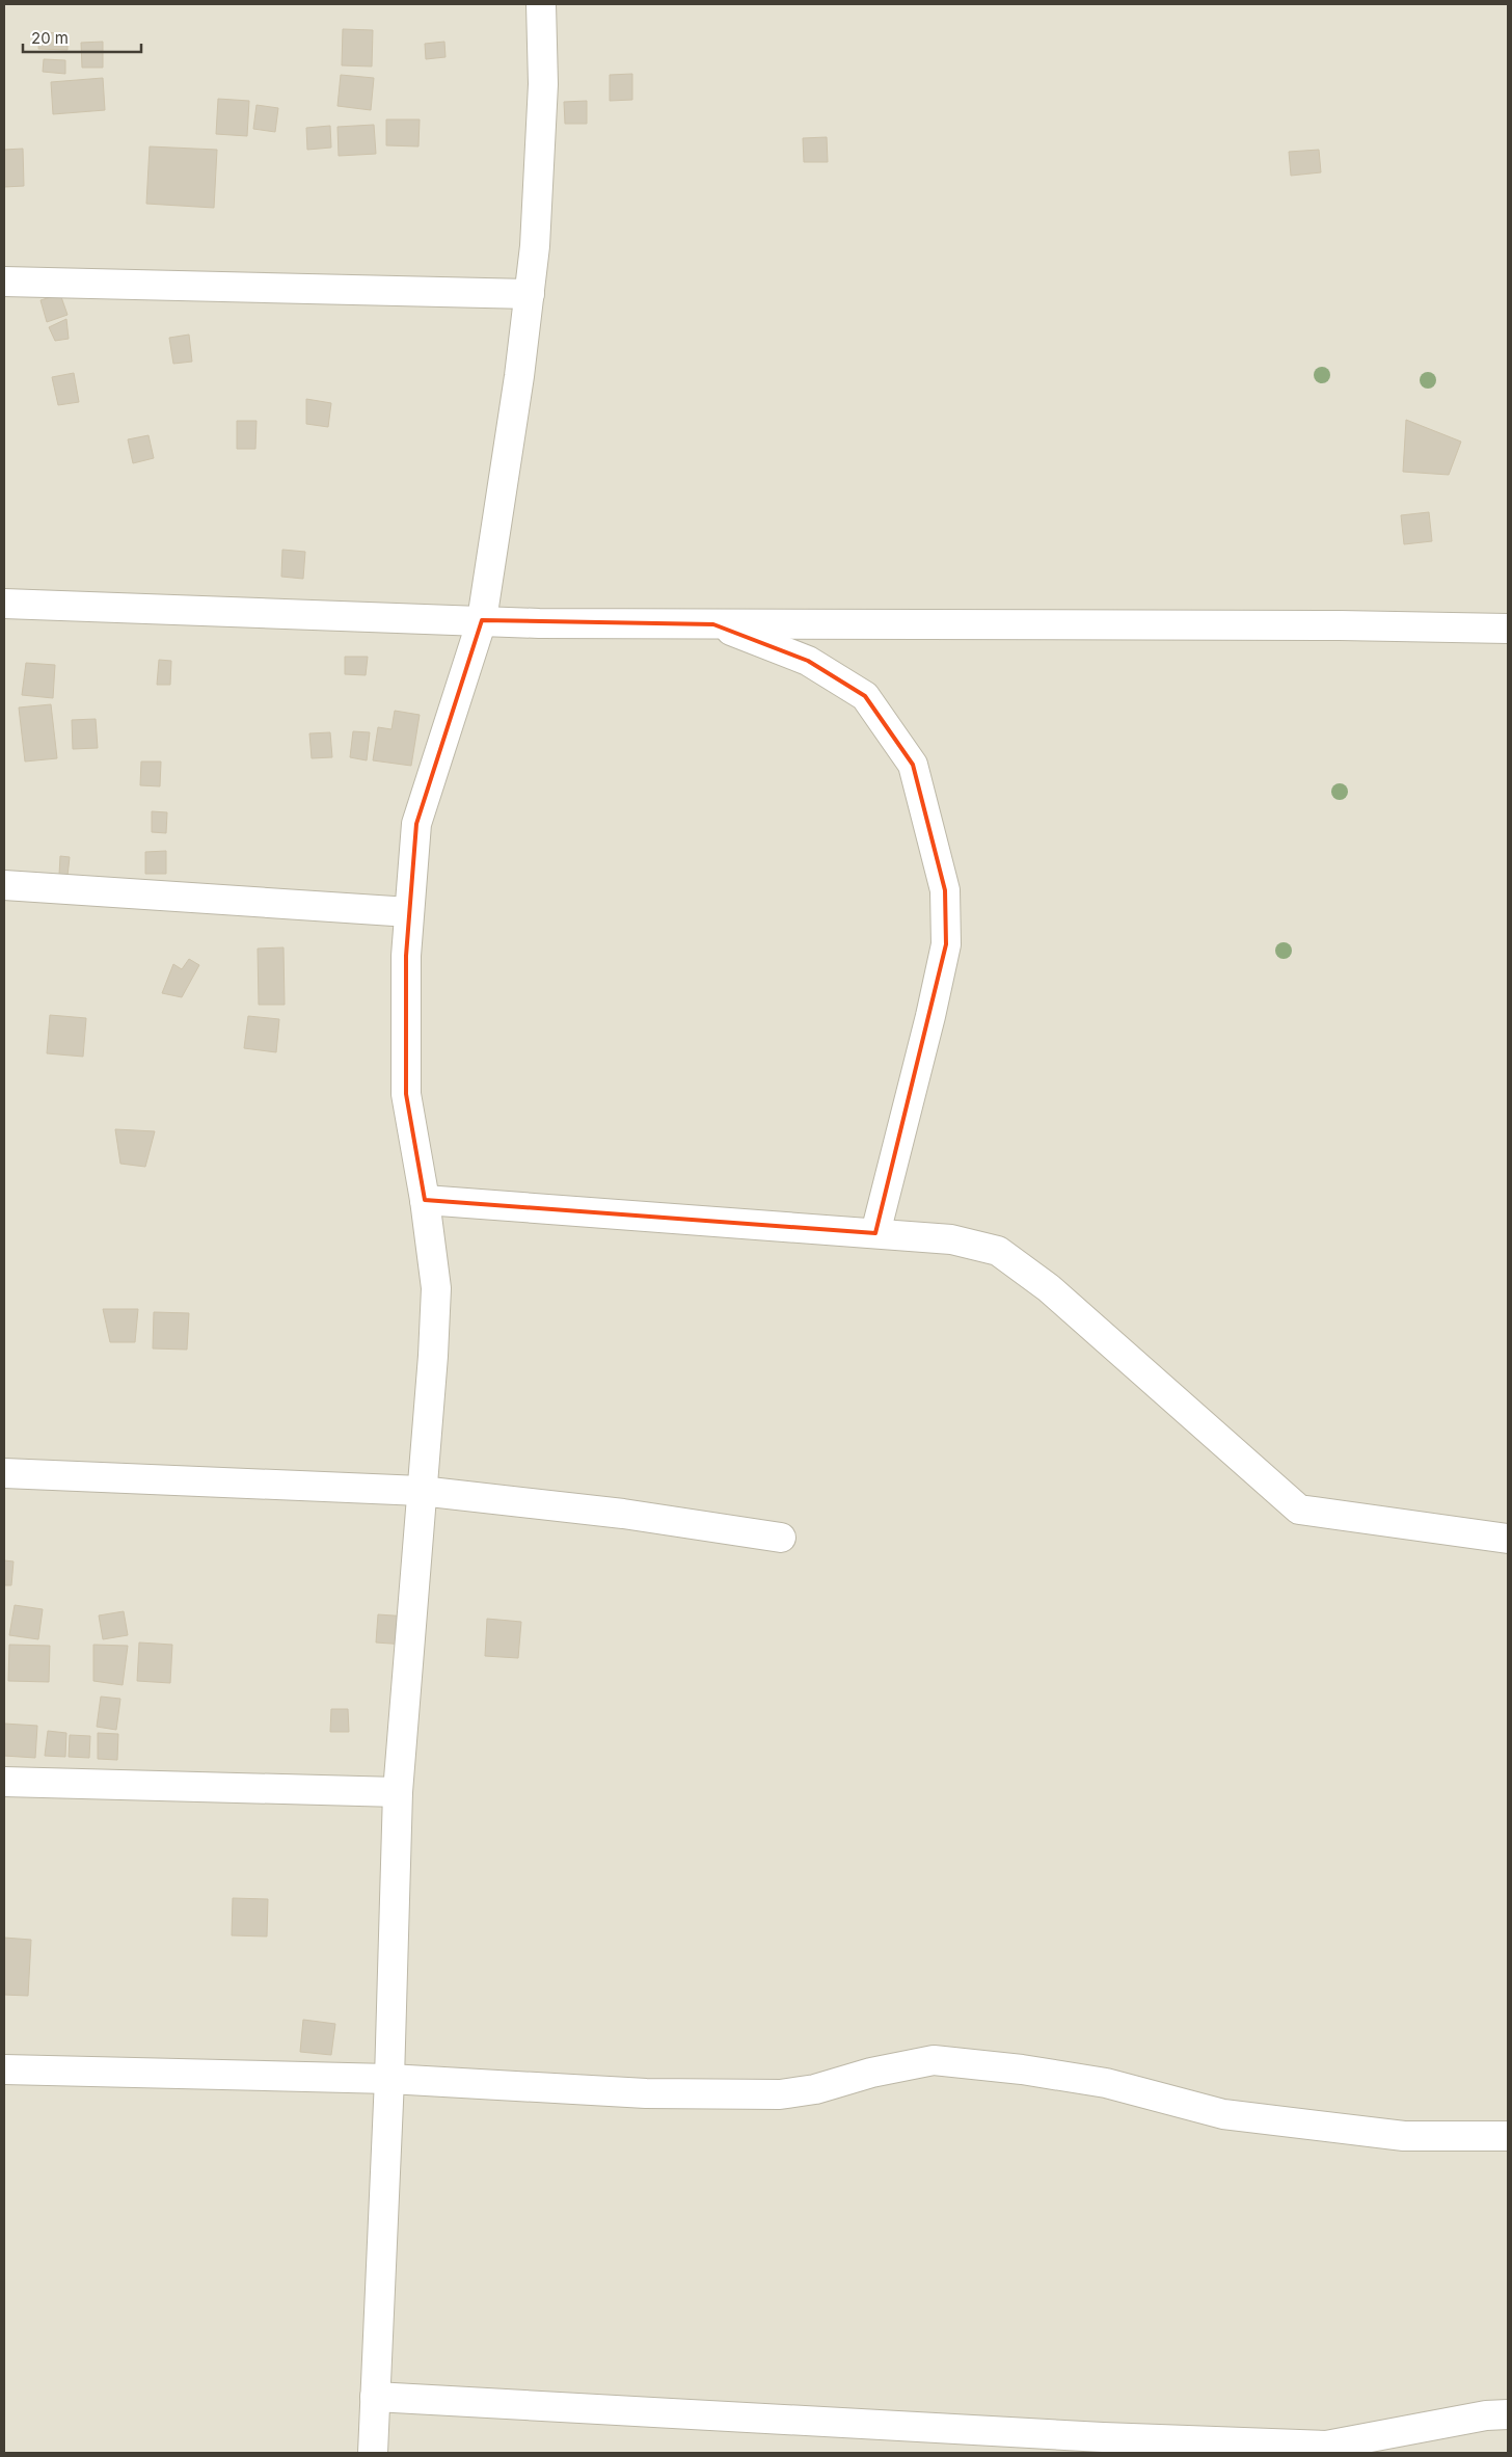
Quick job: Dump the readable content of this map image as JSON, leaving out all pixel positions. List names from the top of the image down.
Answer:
{
  "scale_bar": "20 m"
}
